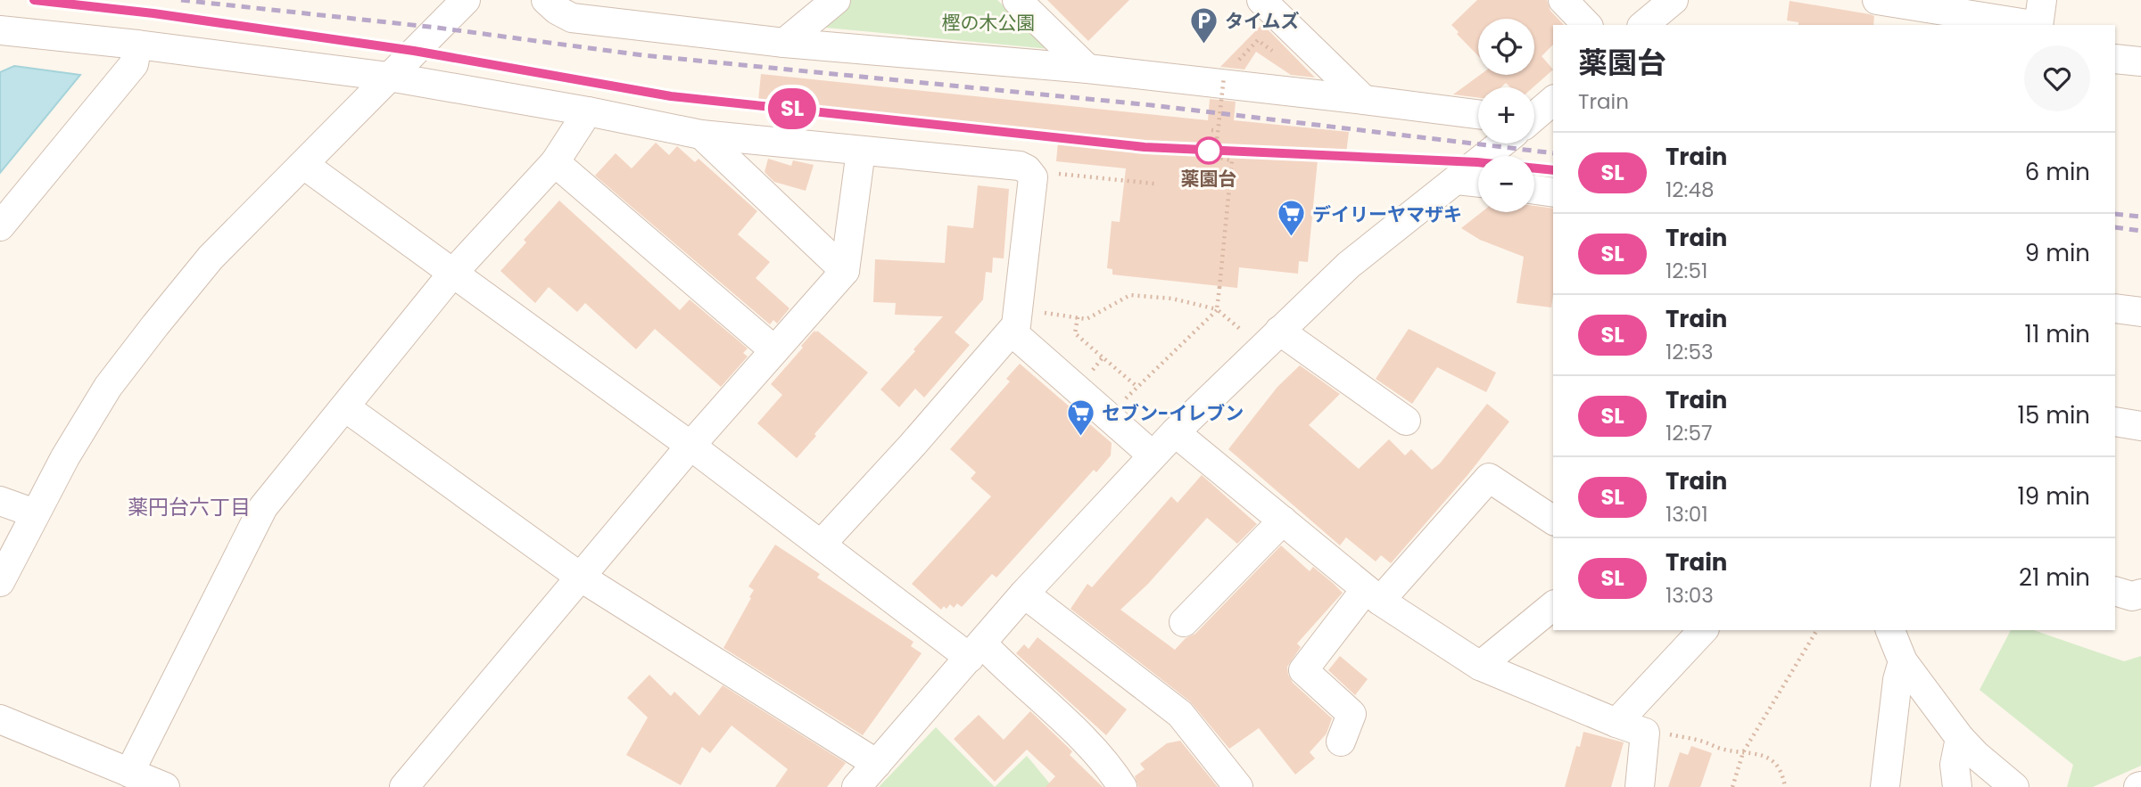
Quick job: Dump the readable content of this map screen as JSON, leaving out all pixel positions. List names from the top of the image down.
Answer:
{
  "districts": ["薬円台六丁目"],
  "parks": ["樫の木公園"],
  "places": {
    "parking": ["タイムズ"],
    "other": ["薬園台"],
    "supermarket": ["デイリーヤマザキ", "セブン-イレブン"]
  },
  "page": {
    "on_map": "SL",
    "map_buttons": ["+", "−"],
    "heading": ["薬園台", "Train"],
    "list": [
      {
        "mark": "SL",
        "name": "Train",
        "note": "12:48",
        "value": "6 min"
      },
      {
        "mark": "SL",
        "name": "Train",
        "note": "12:51",
        "value": "9 min"
      },
      {
        "mark": "SL",
        "name": "Train",
        "note": "12:53",
        "value": "11 min"
      },
      {
        "mark": "SL",
        "name": "Train",
        "note": "12:57",
        "value": "15 min"
      },
      {
        "mark": "SL",
        "name": "Train",
        "note": "13:01",
        "value": "19 min"
      },
      {
        "mark": "SL",
        "name": "Train",
        "note": "13:03",
        "value": "21 min"
      }
    ]
  }
}
